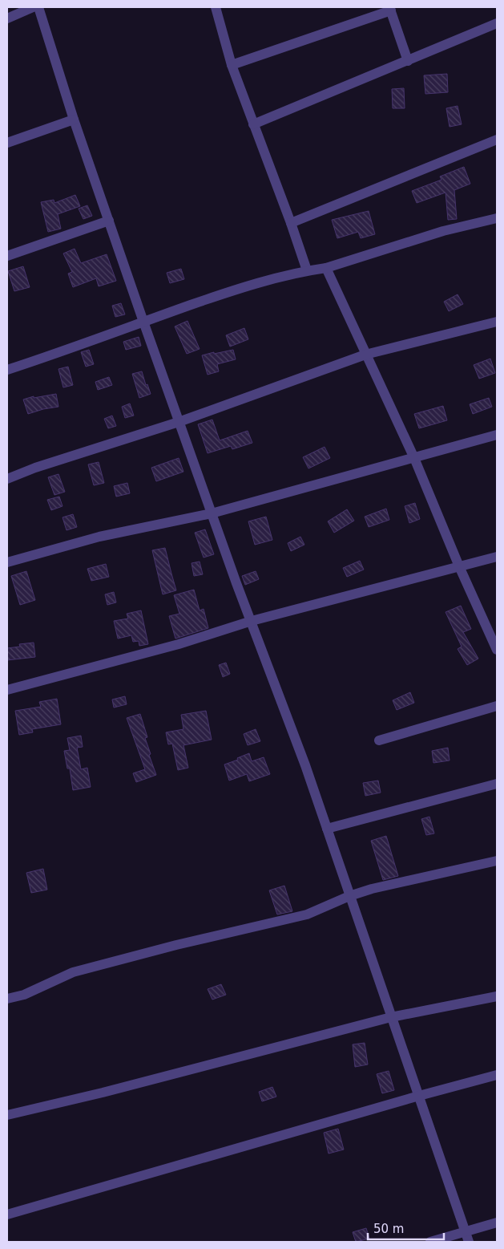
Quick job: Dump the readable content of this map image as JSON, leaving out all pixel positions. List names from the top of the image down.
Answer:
{
  "scale_bar": "50 m"
}
